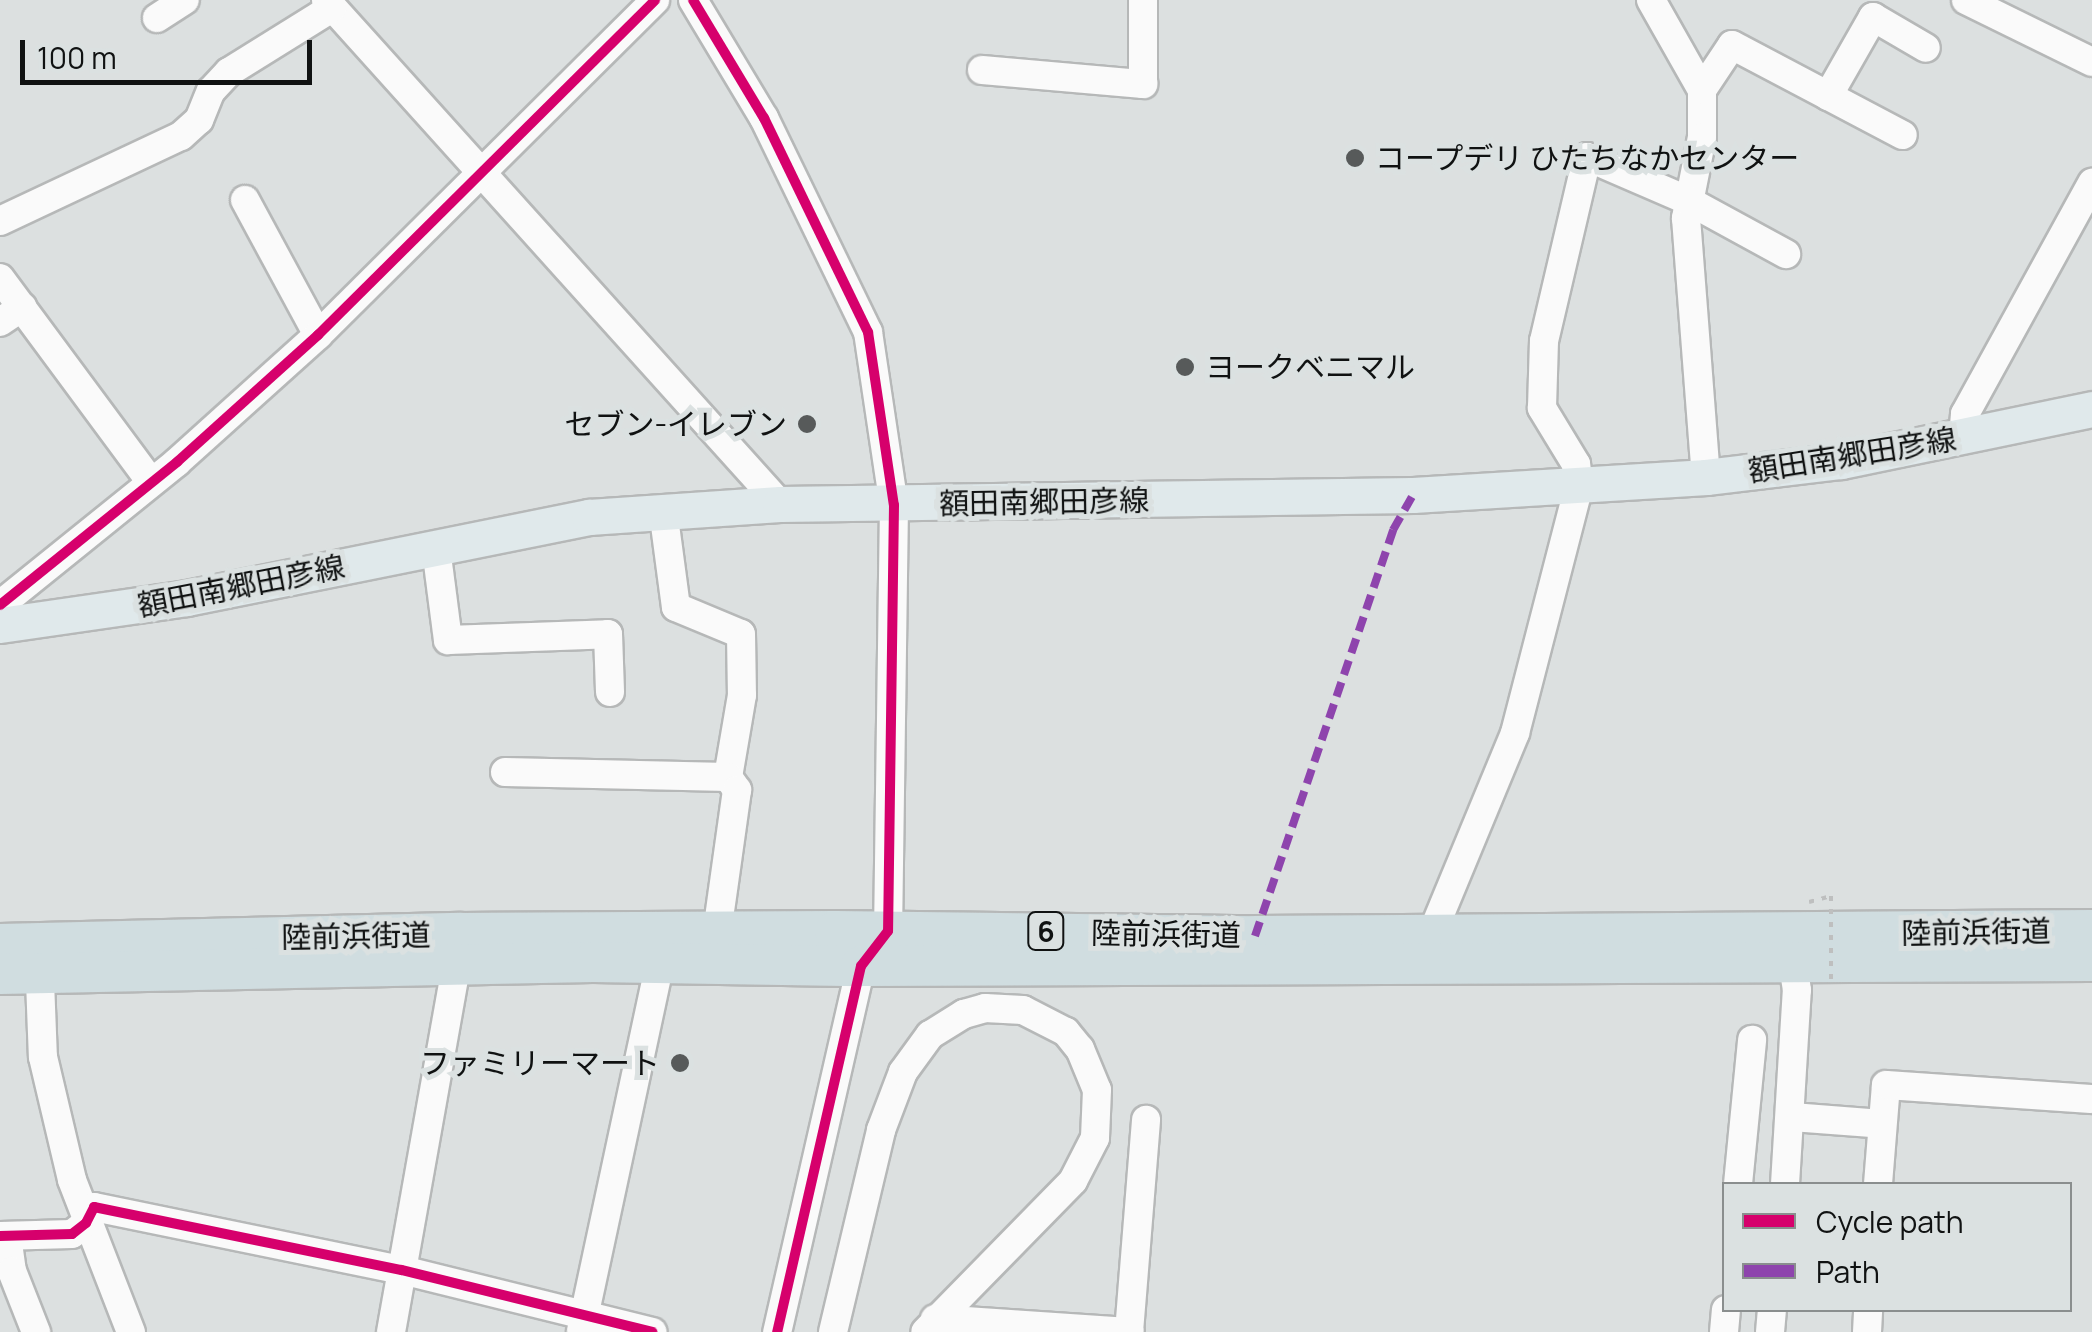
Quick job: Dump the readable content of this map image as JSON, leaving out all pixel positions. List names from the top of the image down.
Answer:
{
  "streets": {
    "highway": ["6", "陸前浜街道"],
    "main road": ["額田南郷田彦線"]
  },
  "places": [
    "コープデリ ひたちなかセンター",
    "ヨークベニマル",
    "セブン-イレブン",
    "ファミリーマート"
  ],
  "legend": ["Cycle path", "Path"],
  "scale_bar": "100 m"
}
